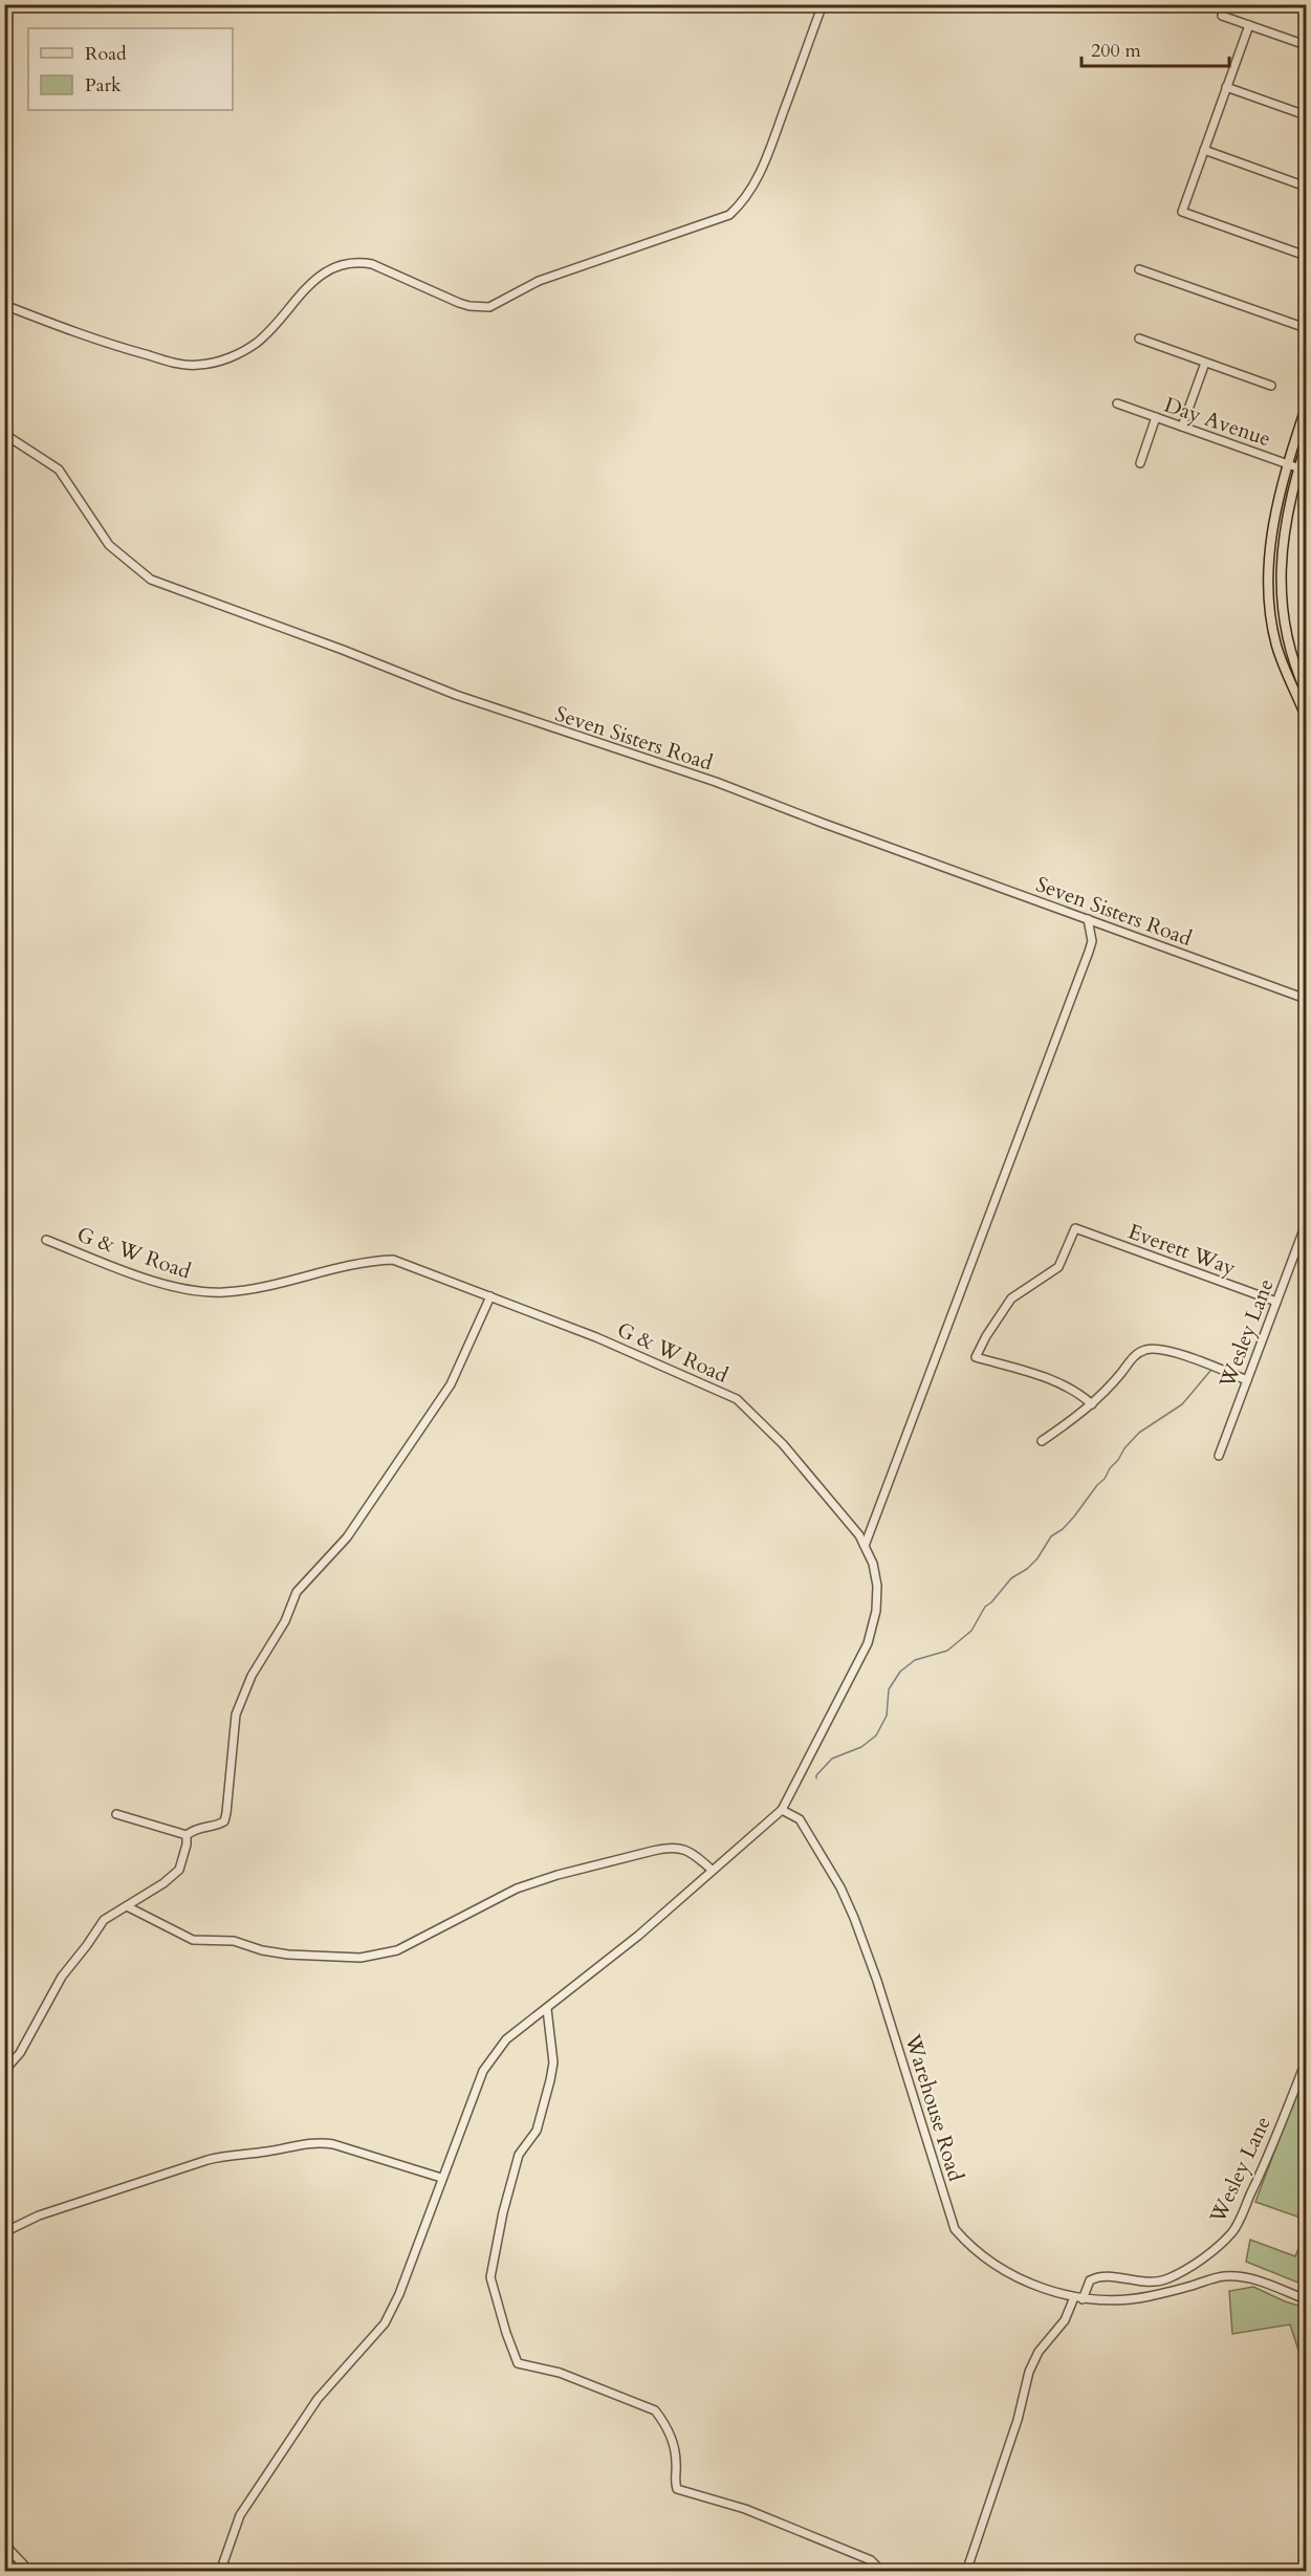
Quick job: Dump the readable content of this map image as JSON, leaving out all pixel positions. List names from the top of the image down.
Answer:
{
  "streets": {
    "street": [
      "Day Avenue",
      "Seven Sisters Road",
      "Everett Way",
      "G & W Road",
      "Wesley Lane",
      "Warehouse Road"
    ]
  },
  "crossings": [
    ["Everett Way", "Wesley Lane"],
    ["G & W Road", "Warehouse Road"],
    ["Wesley Lane", "Warehouse Road"]
  ],
  "legend": ["Road", "Park"],
  "scale_bar": "200 m"
}
